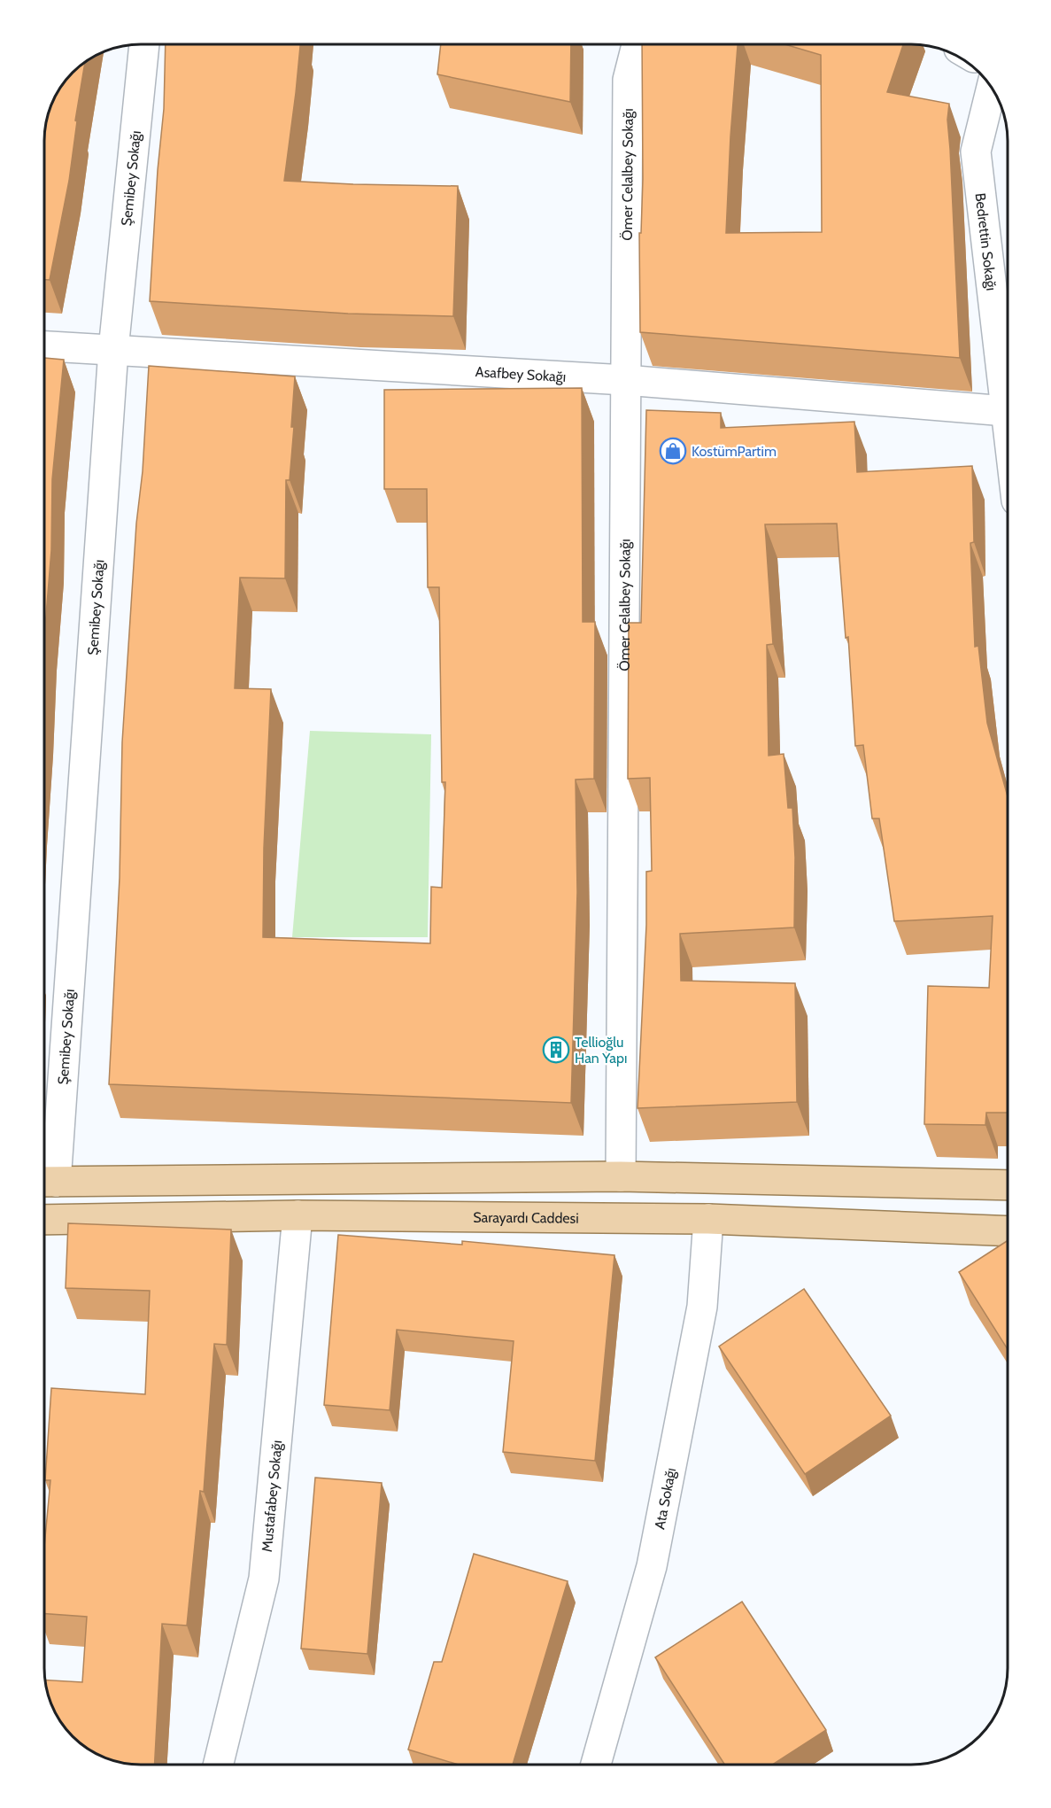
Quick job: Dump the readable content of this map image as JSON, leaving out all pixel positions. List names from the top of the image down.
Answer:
{
  "streets": {
    "main road": ["Sarayardı Caddesi"],
    "street": [
      "Ömer Celalbey Sokağı",
      "Şemibey Sokağı",
      "Bedrettin Sokağı",
      "Asafbey Sokağı",
      "Mustafabey Sokağı",
      "Ata Sokağı"
    ]
  },
  "crossings": [
    ["Ömer Celalbey Sokağı", "Asafbey Sokağı"],
    ["Şemibey Sokağı", "Asafbey Sokağı"],
    ["Bedrettin Sokağı", "Asafbey Sokağı"],
    ["Sarayardı Caddesi", "Mustafabey Sokağı"],
    ["Sarayardı Caddesi", "Ata Sokağı"]
  ],
  "places": {
    "shop": ["KostümPartim"],
    "building": ["Tellioğlu Han Yapı"]
  }
}
